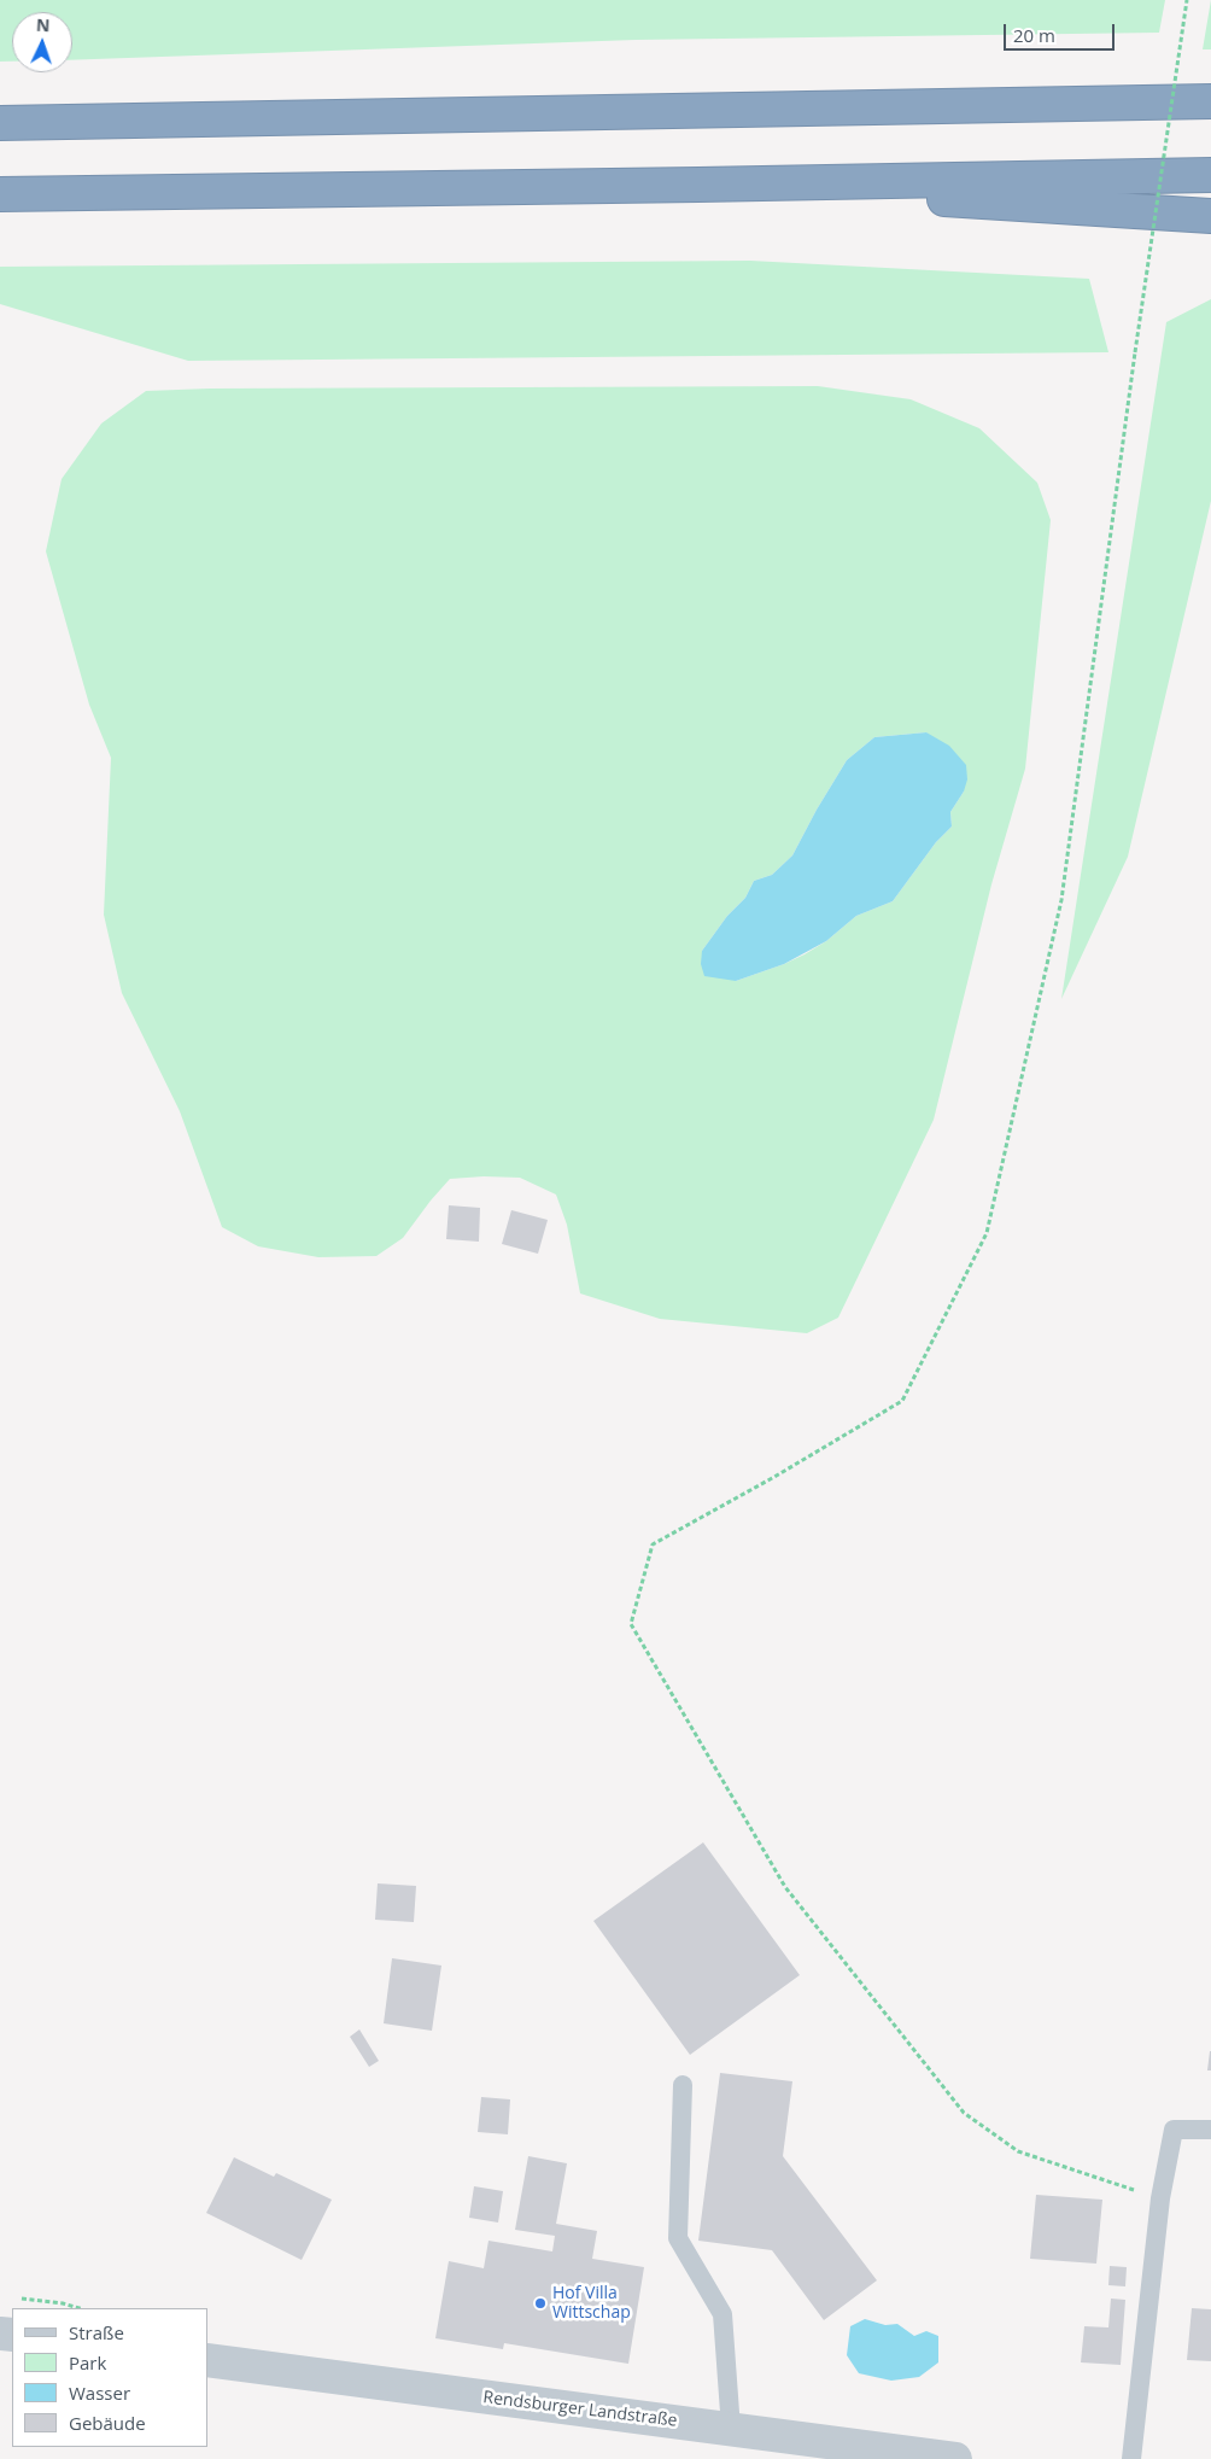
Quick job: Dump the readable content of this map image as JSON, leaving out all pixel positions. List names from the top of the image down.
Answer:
{
  "streets": {
    "street": ["Rendsburger Landstraße"]
  },
  "places": ["Hof Villa Wittschap"],
  "legend": [
    "Straße",
    "Park",
    "Wasser",
    "Gebäude"
  ],
  "scale_bar": "20 m",
  "north": "top"
}
